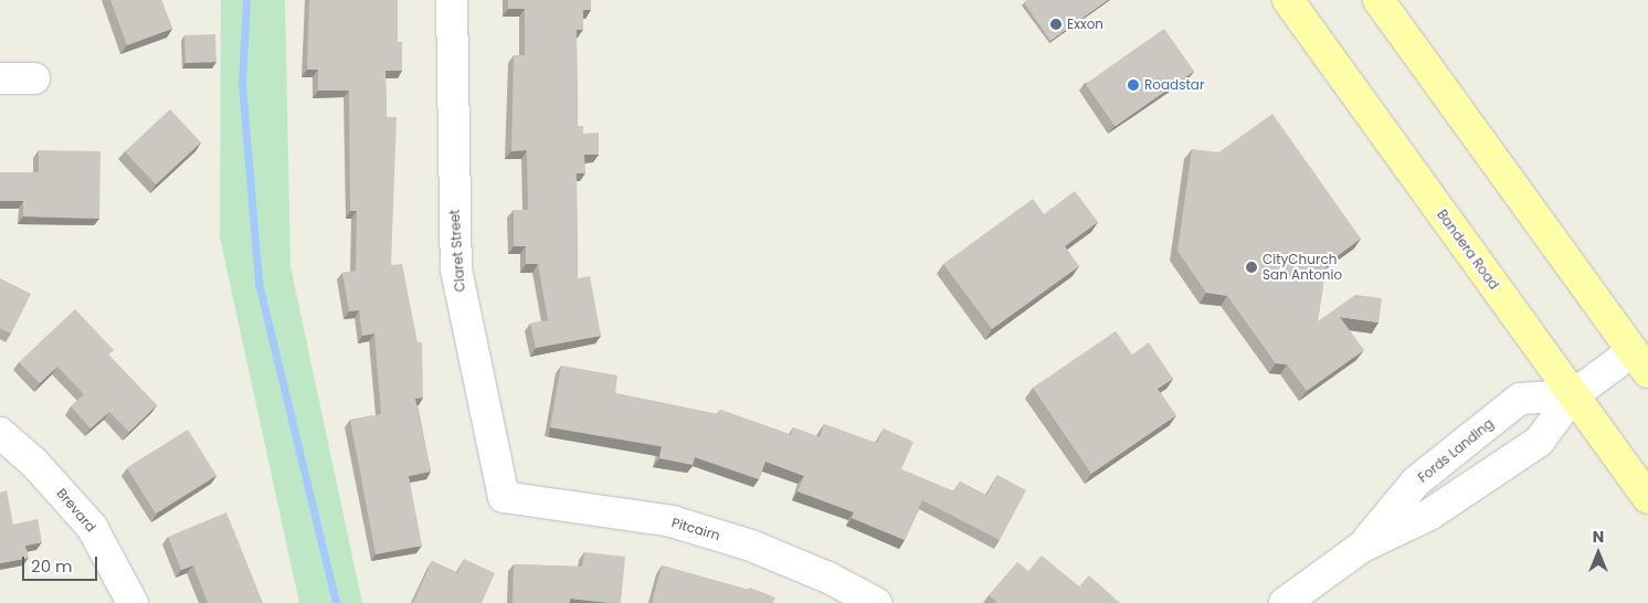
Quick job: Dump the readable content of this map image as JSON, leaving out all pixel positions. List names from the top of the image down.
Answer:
{
  "streets": {
    "main road": ["Bandera Road"],
    "street": [
      "Claret Street",
      "Fords Landing",
      "Brevard",
      "Pitcairn"
    ]
  },
  "crossings": [
    ["Bandera Road", "Fords Landing"],
    ["Claret Street", "Pitcairn"]
  ],
  "places": ["Exxon", "Roadstar", "CityChurch San Antonio"],
  "scale_bar": "20 m",
  "north": "top"
}
